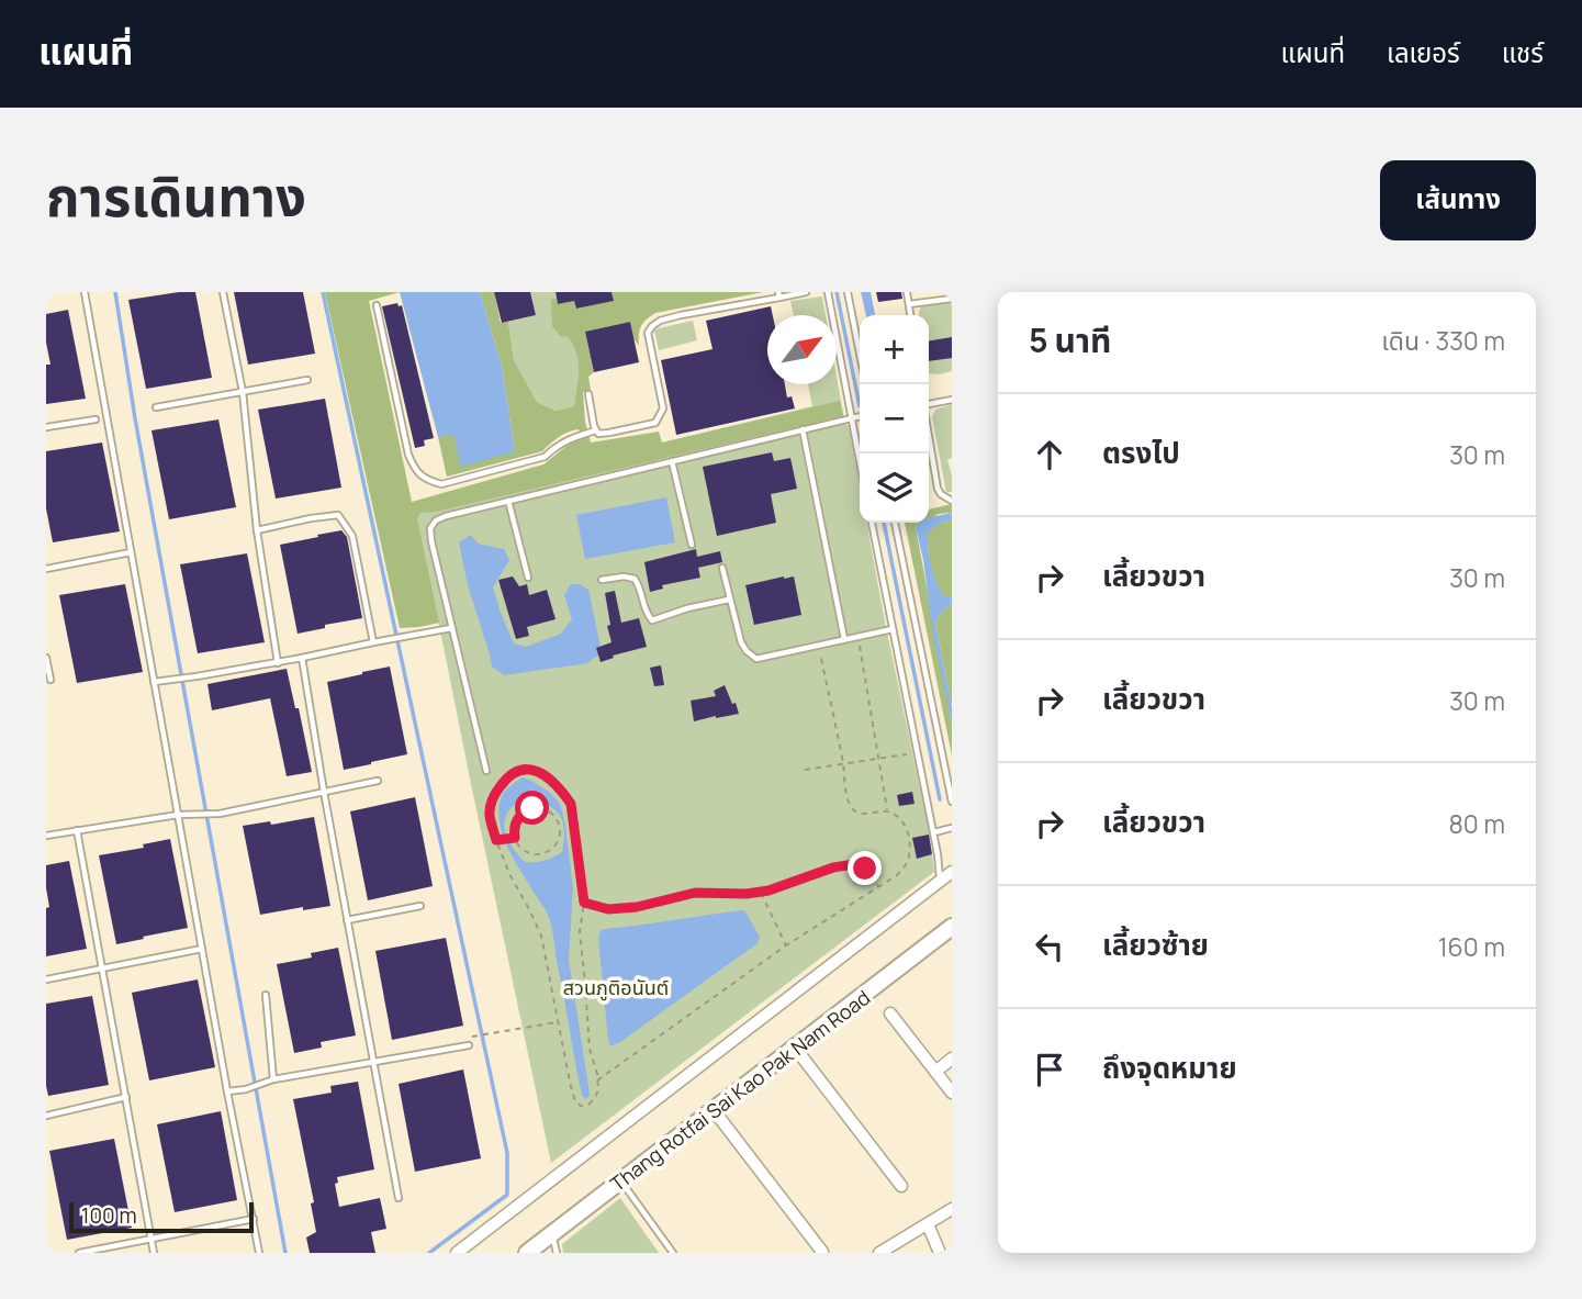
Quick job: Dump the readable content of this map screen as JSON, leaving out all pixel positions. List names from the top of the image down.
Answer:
{
  "streets": {
    "main road": ["Thang Rotfai Sai Kao Pak Nam Road"]
  },
  "parks": ["สวนภูติอนันต์"],
  "scale_bar": "100 m",
  "north": "top right",
  "page": {
    "header": "แผนที่",
    "nav": ["แผนที่", "เลเยอร์", "แชร์"],
    "title": "การเดินทาง",
    "buttons": "เส้นทาง",
    "heading": ["5 นาที", "เดิน · 330 m"],
    "map_buttons": ["+", "−"],
    "list": [
      ["ตรงไป", "30 m"],
      ["เลี้ยวขวา", "30 m"],
      ["เลี้ยวขวา", "30 m"],
      ["เลี้ยวขวา", "80 m"],
      ["เลี้ยวซ้าย", "160 m"],
      "ถึงจุดหมาย"
    ],
    "scale": "100 m"
  }
}
